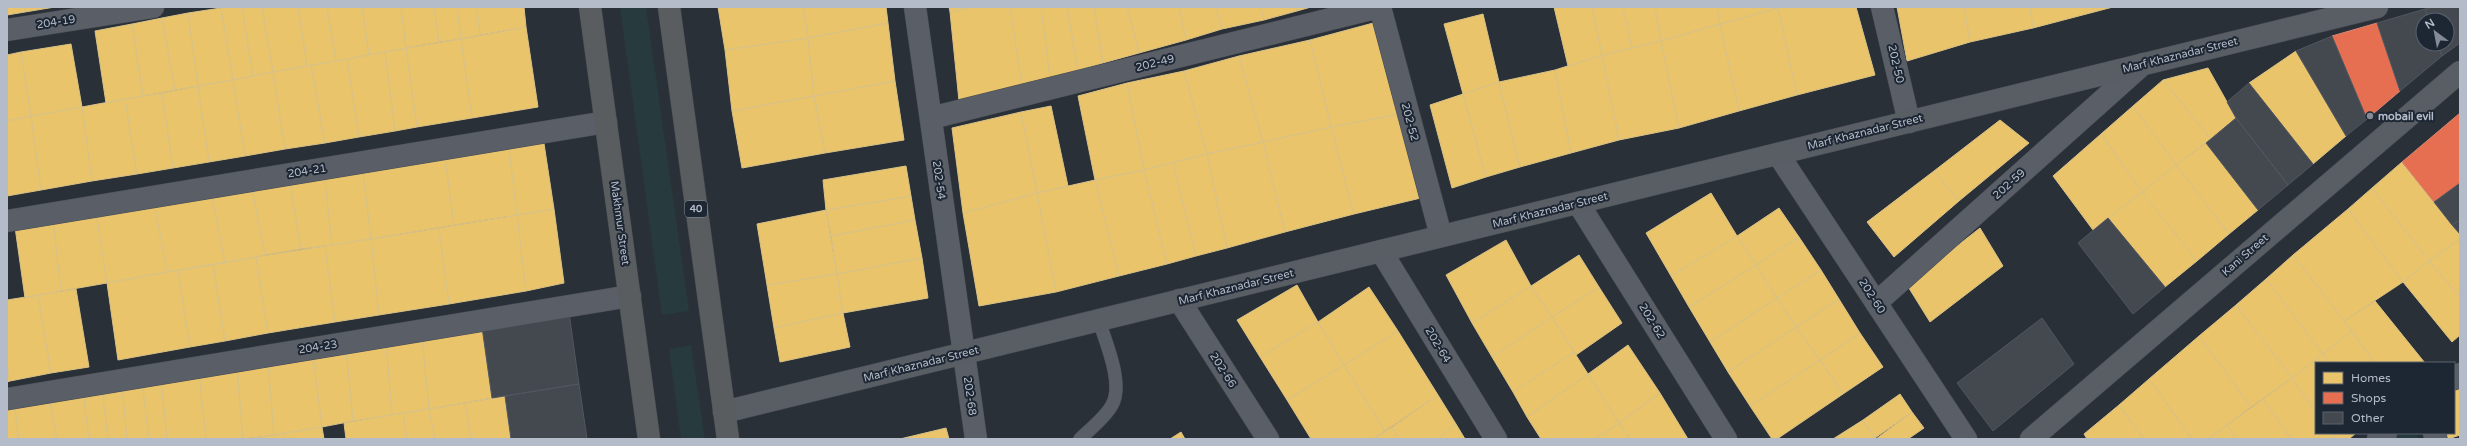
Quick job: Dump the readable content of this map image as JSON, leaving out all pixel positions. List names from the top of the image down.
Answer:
{
  "streets": {
    "highway": ["40", "Makhmur Street"],
    "street": [
      "204-19",
      "Marf Khaznadar Street",
      "202-49",
      "202-50",
      "202-52",
      "204-21",
      "202-54",
      "202-59",
      "Kani Street",
      "202-60",
      "202-62",
      "202-64",
      "204-23",
      "202-66",
      "202-68"
    ]
  },
  "crossings": [
    ["Marf Khaznadar Street", "202-50"],
    ["Marf Khaznadar Street", "202-52"],
    ["Marf Khaznadar Street", "202-54"],
    ["Marf Khaznadar Street", "202-59"],
    ["Marf Khaznadar Street", "40"],
    ["Marf Khaznadar Street", "202-60"],
    ["Marf Khaznadar Street", "202-62"],
    ["Marf Khaznadar Street", "202-64"],
    ["Marf Khaznadar Street", "202-66"],
    ["Marf Khaznadar Street", "202-68"],
    ["202-49", "202-52"],
    ["202-49", "202-54"],
    ["204-21", "Makhmur Street"],
    ["202-54", "202-68"],
    ["202-59", "202-60"],
    ["Makhmur Street", "204-23"]
  ],
  "places": ["mobail evil"],
  "legend": ["Homes", "Shops", "Other"],
  "north": "top left"
}
